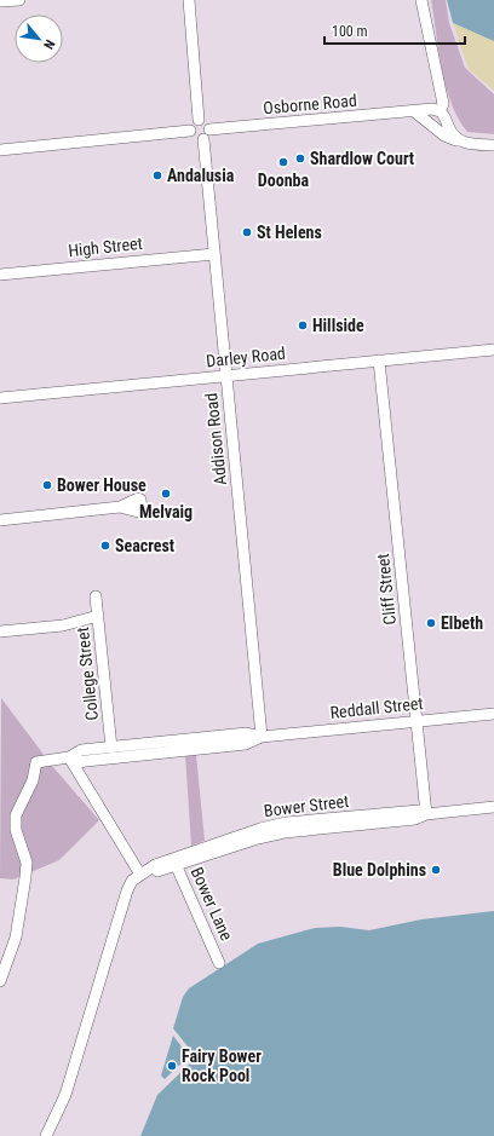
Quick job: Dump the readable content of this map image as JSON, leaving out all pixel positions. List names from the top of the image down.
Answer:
{
  "streets": {
    "street": [
      "Osborne Road",
      "High Street",
      "Darley Road",
      "Addison Road",
      "Cliff Street",
      "College Street",
      "Reddall Street",
      "Bower Street",
      "Bower Lane"
    ]
  },
  "crossings": [
    ["Osborne Road", "Addison Road"],
    ["High Street", "Addison Road"],
    ["Darley Road", "Addison Road"],
    ["Darley Road", "Cliff Street"],
    ["Addison Road", "Reddall Street"],
    ["Cliff Street", "Reddall Street"],
    ["Cliff Street", "Bower Street"],
    ["College Street", "Reddall Street"],
    ["Bower Street", "Bower Lane"]
  ],
  "places": [
    "Shardlow Court",
    "Doonba",
    "Andalusia",
    "St Helens",
    "Hillside",
    "Bower House",
    "Melvaig",
    "Seacrest",
    "Elbeth",
    "Blue Dolphins",
    "Fairy Bower Rock Pool"
  ],
  "scale_bar": "100 m",
  "north": "bottom right"
}
